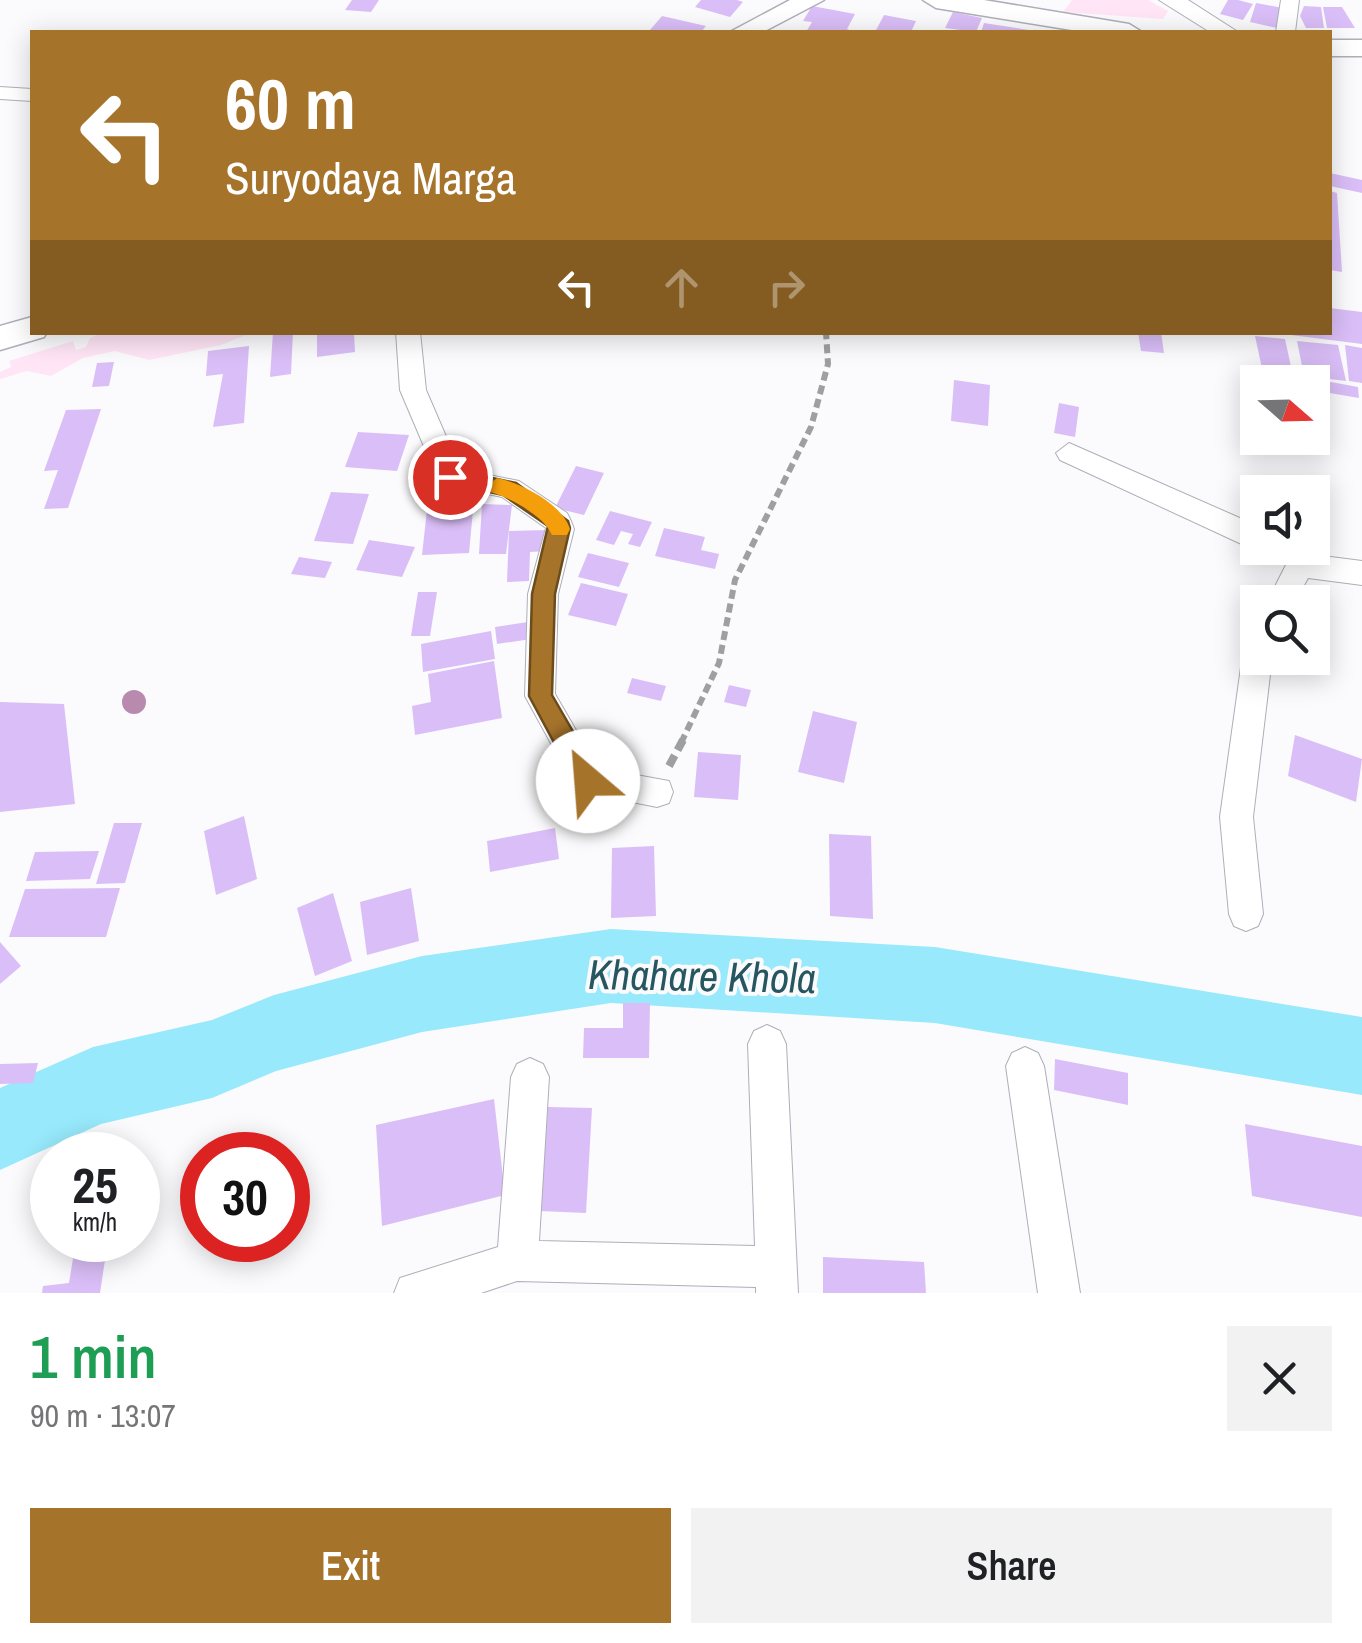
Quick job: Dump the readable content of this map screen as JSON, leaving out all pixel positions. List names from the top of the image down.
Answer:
{
  "water": ["Khahare Khola"],
  "north": "right",
  "page": {
    "turn": ["60 m", "Suryodaya Marga"],
    "speed": "25 km/h",
    "limit": "30",
    "heading": ["1 min", "90 m · 13:07"],
    "buttons": ["Exit", "Share"]
  }
}
